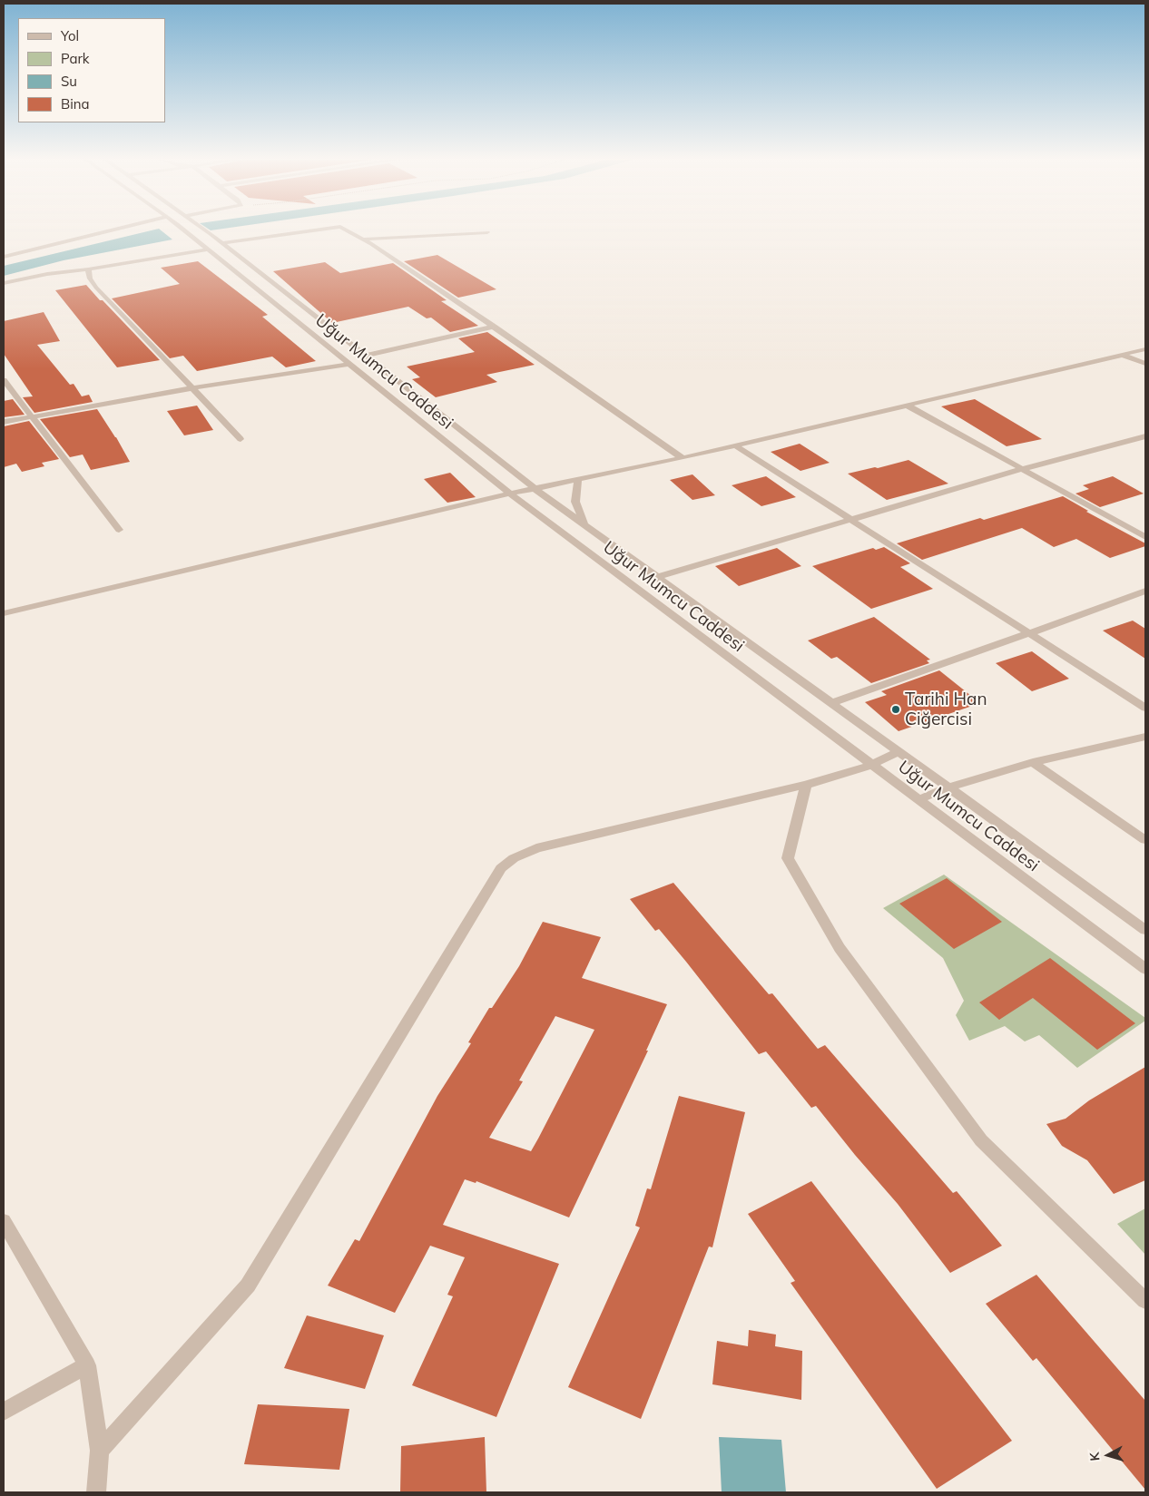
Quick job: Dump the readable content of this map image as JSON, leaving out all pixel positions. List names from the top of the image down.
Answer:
{
  "streets": {
    "street": ["Uğur Mumcu Caddesi"]
  },
  "places": ["Tarihi Han Ciğercisi"],
  "legend": [
    "Yol",
    "Park",
    "Su",
    "Bina"
  ],
  "north": "left"
}
